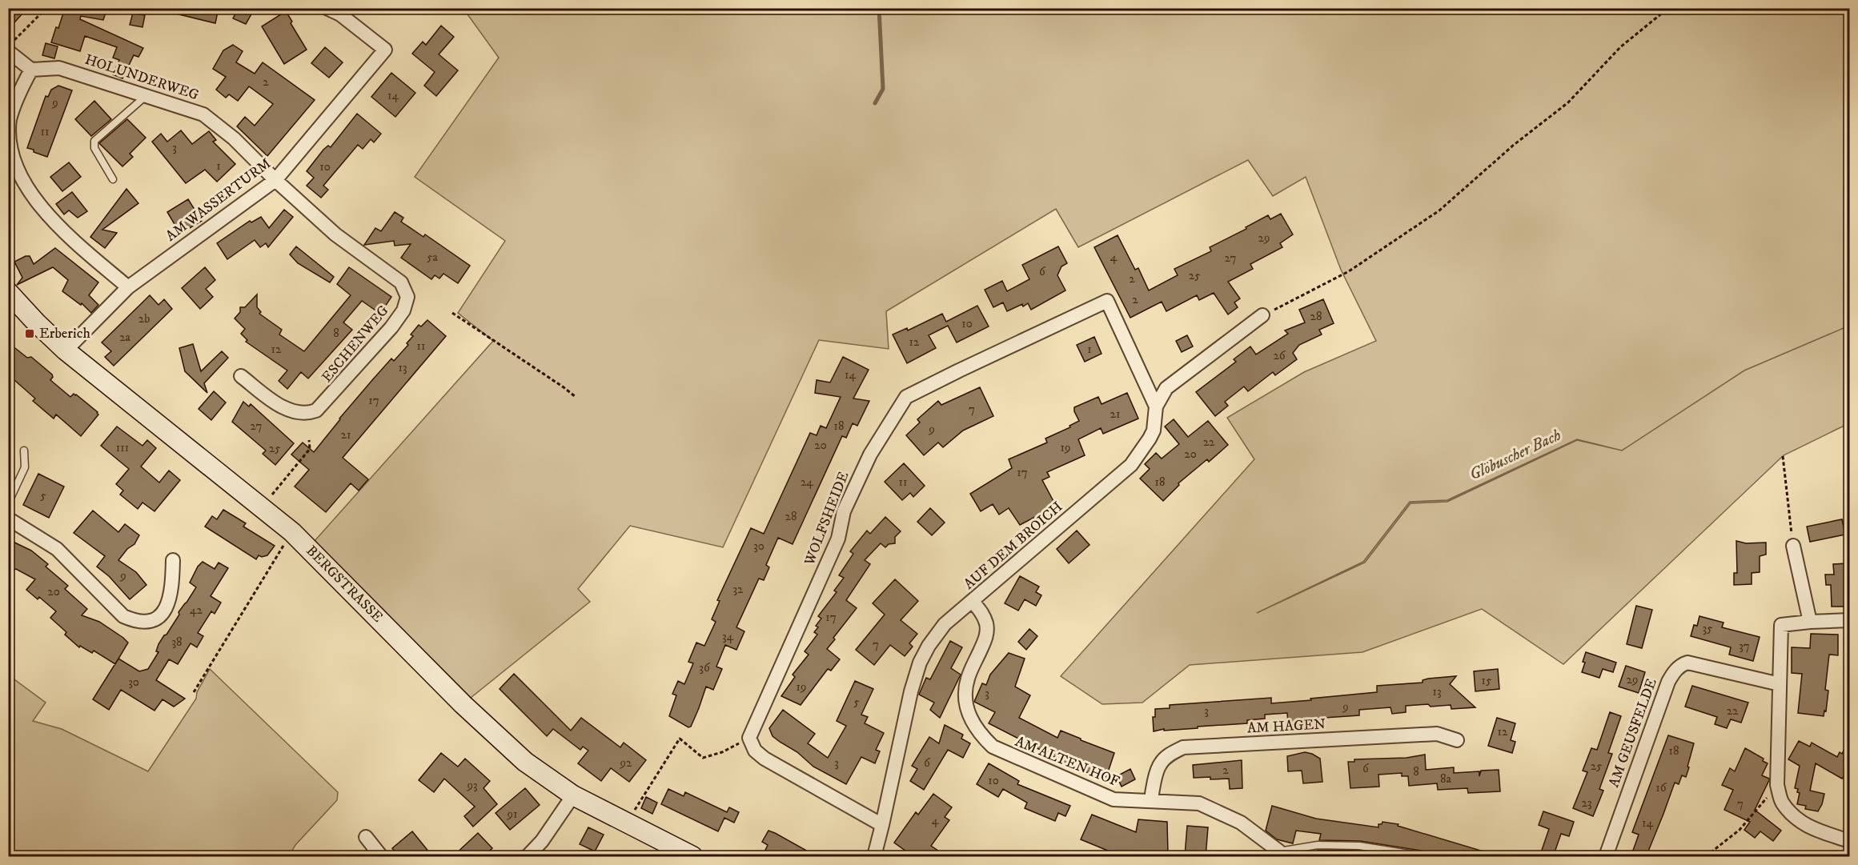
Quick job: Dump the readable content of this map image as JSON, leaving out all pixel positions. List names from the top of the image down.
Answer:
{
  "streets": {
    "street": [
      "HOLUNDERWEG",
      "AM WASSERTURM",
      "ESCHENWEG",
      "WOLFSHEIDE",
      "AUF DEM BROICH",
      "BERGSTRASSE",
      "AM HAGEN",
      "AM GEUSFELDE",
      "AM ALTEN HOF"
    ]
  },
  "crossings": [
    ["HOLUNDERWEG", "AM WASSERTURM"],
    ["HOLUNDERWEG", "ESCHENWEG"],
    ["AM WASSERTURM", "ESCHENWEG"],
    ["AM WASSERTURM", "BERGSTRASSE"],
    ["WOLFSHEIDE", "AUF DEM BROICH"],
    ["AUF DEM BROICH", "AM ALTEN HOF"],
    ["AM HAGEN", "AM ALTEN HOF"]
  ],
  "water": ["Glöbuscher Bach"],
  "places": {
    "transit": ["Erberich"]
  },
  "house_numbers": [
    "2",
    "14",
    "9",
    "11",
    "3",
    "1",
    "10",
    "29",
    "5a",
    "4",
    "27",
    "6",
    "25",
    "2",
    "2",
    "28",
    "2b",
    "10",
    "8",
    "2a",
    "12",
    "11",
    "12",
    "1",
    "26",
    "13",
    "14",
    "17",
    "7",
    "21",
    "27",
    "18",
    "9",
    "21",
    "22",
    "20",
    "111",
    "19",
    "25",
    "20",
    "17",
    "24",
    "11",
    "18",
    "5",
    "28",
    "30",
    "9",
    "32",
    "20",
    "42",
    "17",
    "35",
    "34",
    "38",
    "7",
    "37",
    "36",
    "29",
    "15",
    "30",
    "19",
    "13",
    "3",
    "5",
    "9",
    "3",
    "22",
    "12",
    "18",
    "92",
    "3",
    "6",
    "25",
    "6",
    "2",
    "8",
    "8a",
    "10",
    "93",
    "16",
    "23",
    "7",
    "91",
    "4",
    "14"
  ]
}
